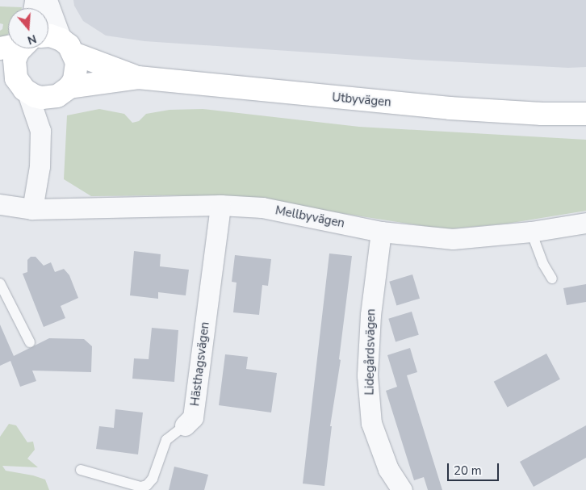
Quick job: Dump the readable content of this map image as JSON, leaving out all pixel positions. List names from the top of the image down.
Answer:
{
  "streets": {
    "main road": ["Utbyvägen"],
    "street": ["Mellbyvägen", "Lidegårdsvägen", "Hästhagsvägen"]
  },
  "crossings": [
    ["Mellbyvägen", "Lidegårdsvägen"],
    ["Mellbyvägen", "Hästhagsvägen"]
  ],
  "scale_bar": "20 m",
  "north": "bottom"
}
